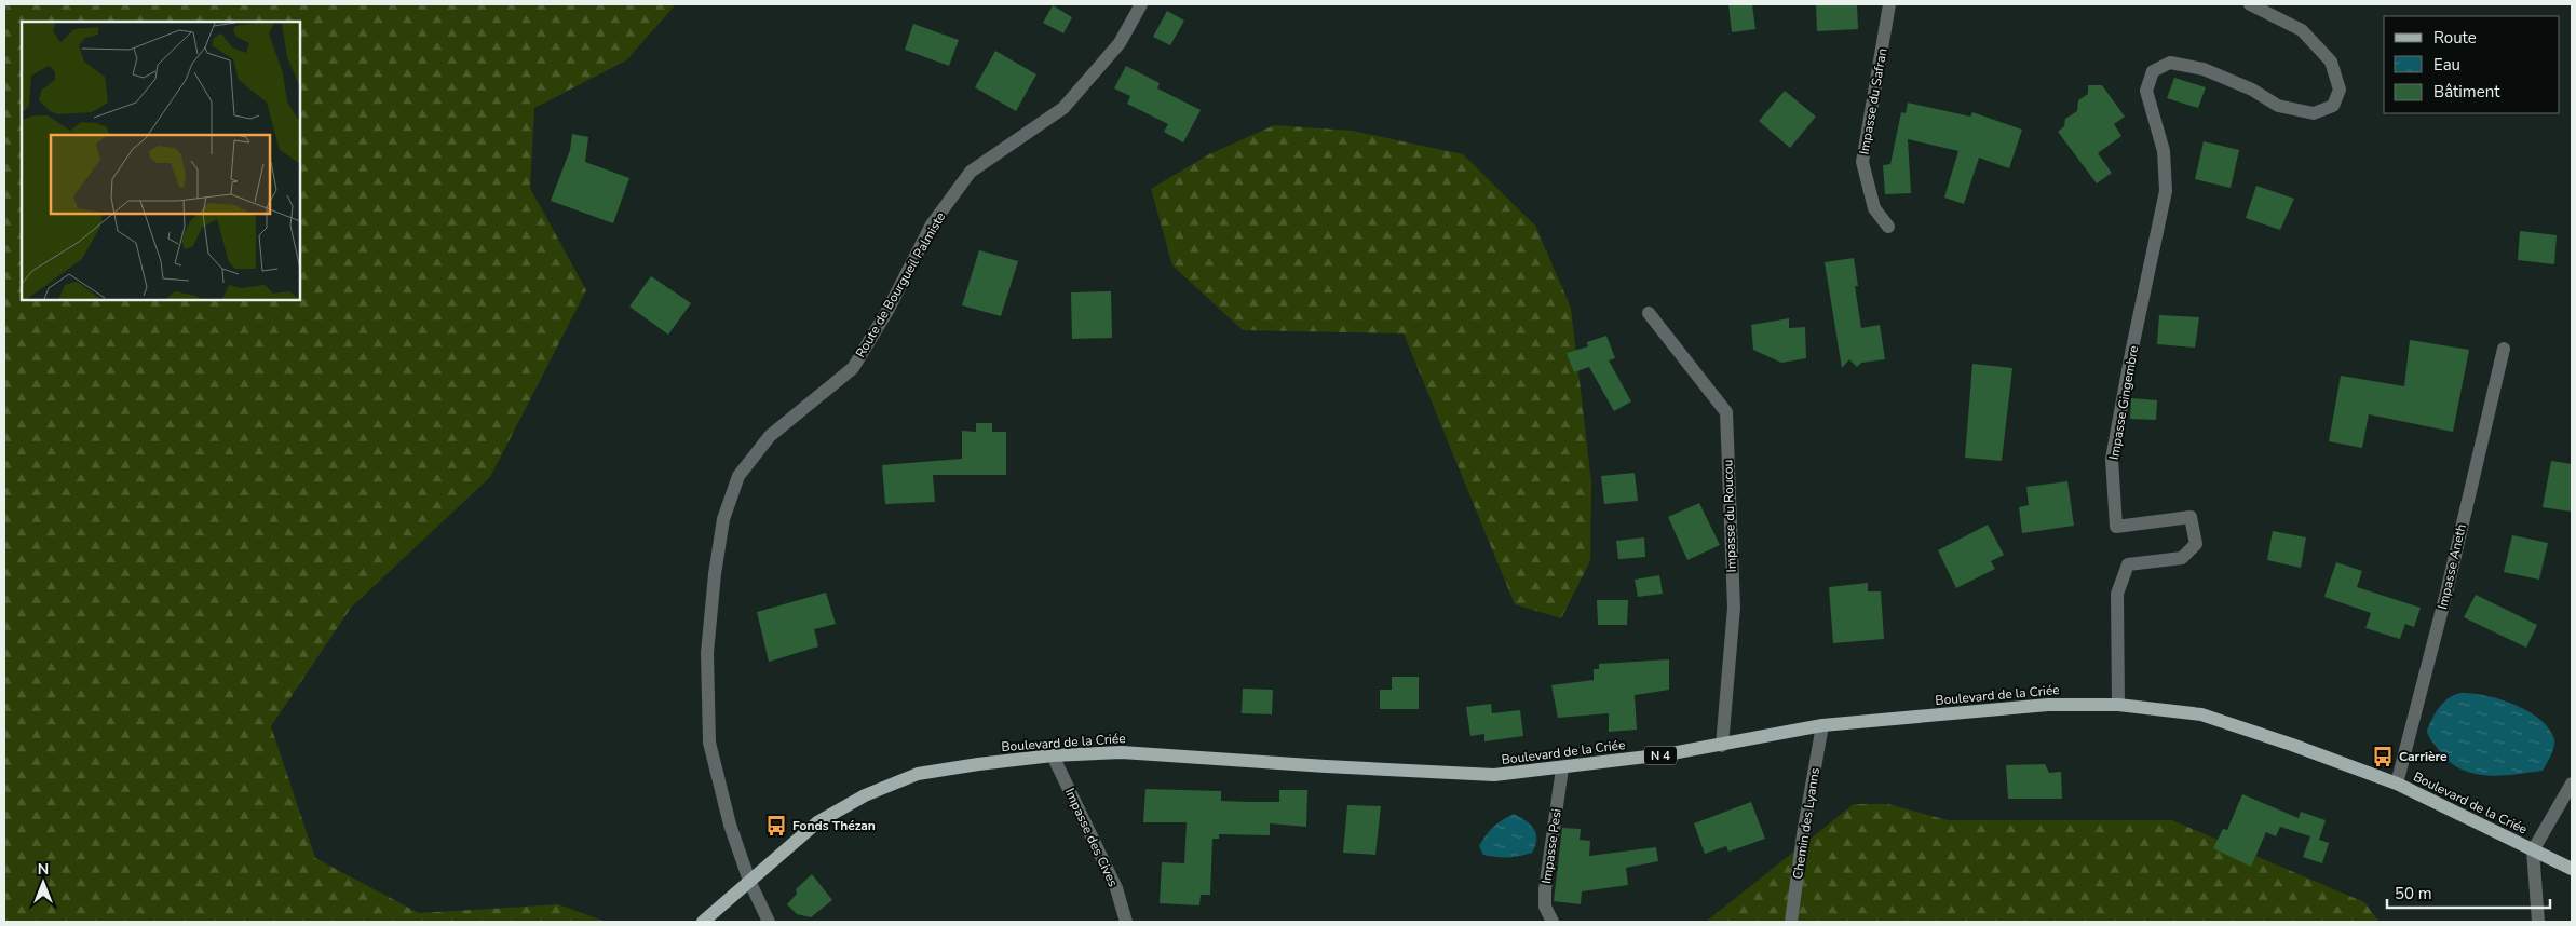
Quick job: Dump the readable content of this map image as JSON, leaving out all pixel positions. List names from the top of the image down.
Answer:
{
  "streets": {
    "main road": ["Boulevard de la Criée", "N 4"],
    "street": [
      "Impasse du Safran",
      "Route de Bourgueil Palmiste",
      "Impasse Gingembre",
      "Impasse du Roucou",
      "Impasse Aneth",
      "Chemin des Lyanns",
      "Impasse des Cives",
      "Impasse Pesi"
    ]
  },
  "crossings": [
    ["Route de Bourgueil Palmiste", "Boulevard de la Criée"],
    ["Impasse Gingembre", "Boulevard de la Criée"],
    ["Impasse du Roucou", "Boulevard de la Criée"],
    ["Impasse Aneth", "Boulevard de la Criée"],
    ["Boulevard de la Criée", "Chemin des Lyanns"],
    ["Boulevard de la Criée", "Impasse des Cives"],
    ["Boulevard de la Criée", "Impasse Pesi"]
  ],
  "places": {
    "bus stop": ["Carrière", "Fonds Thézan"]
  },
  "legend": ["Route", "Eau", "Bâtiment"],
  "scale_bar": "50 m",
  "north": "top"
}
